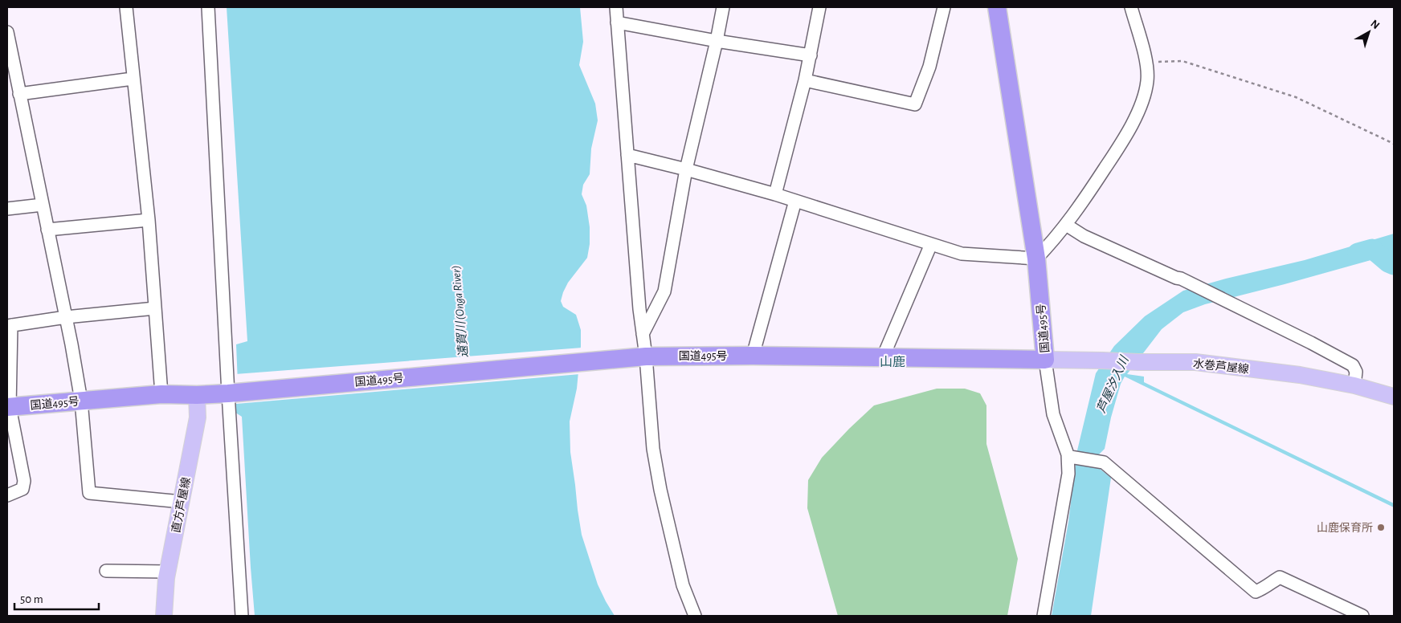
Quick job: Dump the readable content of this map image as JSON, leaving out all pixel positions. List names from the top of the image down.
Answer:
{
  "streets": {
    "highway": ["国道495号"],
    "main road": ["水巻芦屋線", "直方芦屋線"]
  },
  "crossings": [
    ["国道495号", "水巻芦屋線"],
    ["国道495号", "直方芦屋線"]
  ],
  "districts": ["山鹿"],
  "water": ["遠賀川 (Onga River)", "芦屋汐入川"],
  "places": ["山鹿保育所"],
  "scale_bar": "50 m",
  "north": "top right"
}
